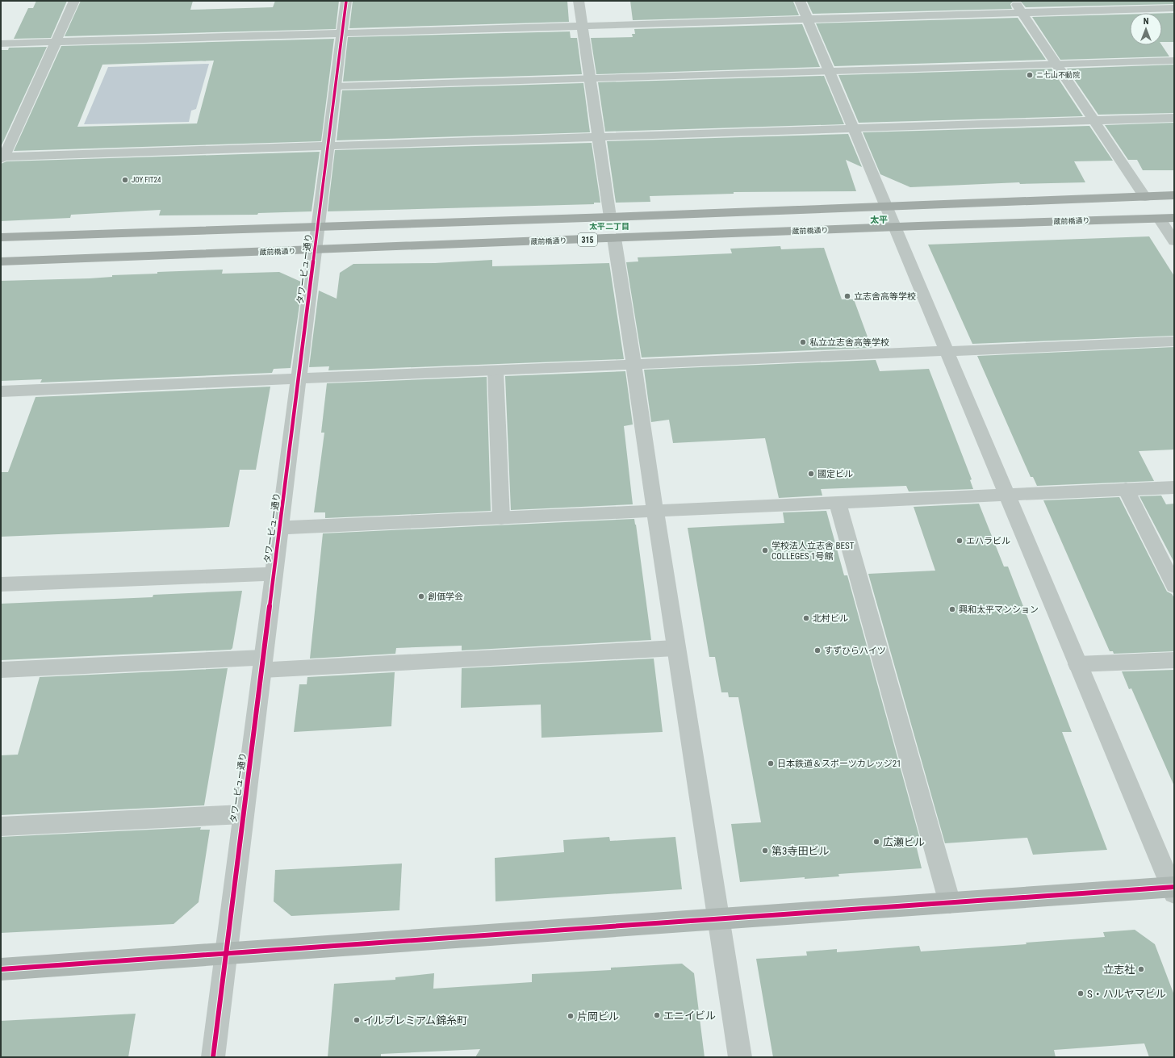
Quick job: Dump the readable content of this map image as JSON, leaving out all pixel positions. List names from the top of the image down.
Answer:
{
  "streets": {
    "main road": ["蔵前橋通り", "315"],
    "street": ["タワービュー通り"]
  },
  "crossings": [
    ["蔵前橋通り", "タワービュー通り"]
  ],
  "districts": ["太平", "太平二丁目"],
  "places": [
    "ニ七山不動院",
    "JOY FIT24",
    "立志舎高等学校",
    "私立立志舎高等学校",
    "國定ビル",
    "エハラビル",
    "学校法人立志舎 BEST COLLEGES 1号館",
    "創価学会",
    "興和太平マンション",
    "北村ビル",
    "すずひらハイツ",
    "日本鉄道＆スポーツカレッジ21",
    "広瀬ビル",
    "第3寺田ビル",
    "立志社",
    "S・ハルヤマビル",
    "エニイビル",
    "片岡ビル",
    "イルプレミアム錦糸町"
  ],
  "north": "top"
}
